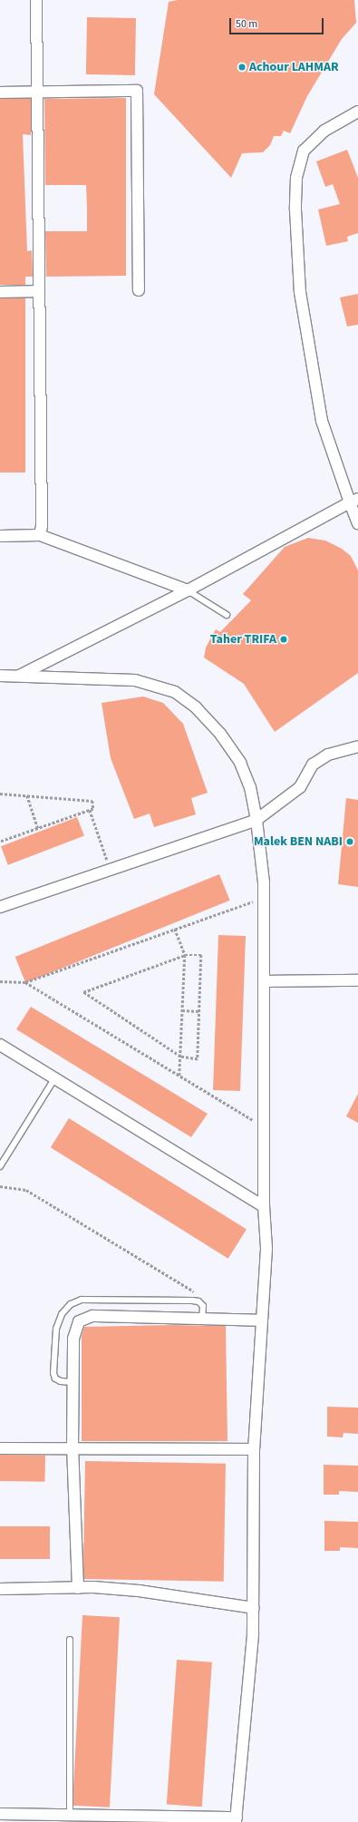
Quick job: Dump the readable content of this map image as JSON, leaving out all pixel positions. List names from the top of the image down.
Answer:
{
  "places": ["Achour LAHMAR", "Taher TRIFA", "Malek BEN NABI"],
  "scale_bar": "50 m"
}
